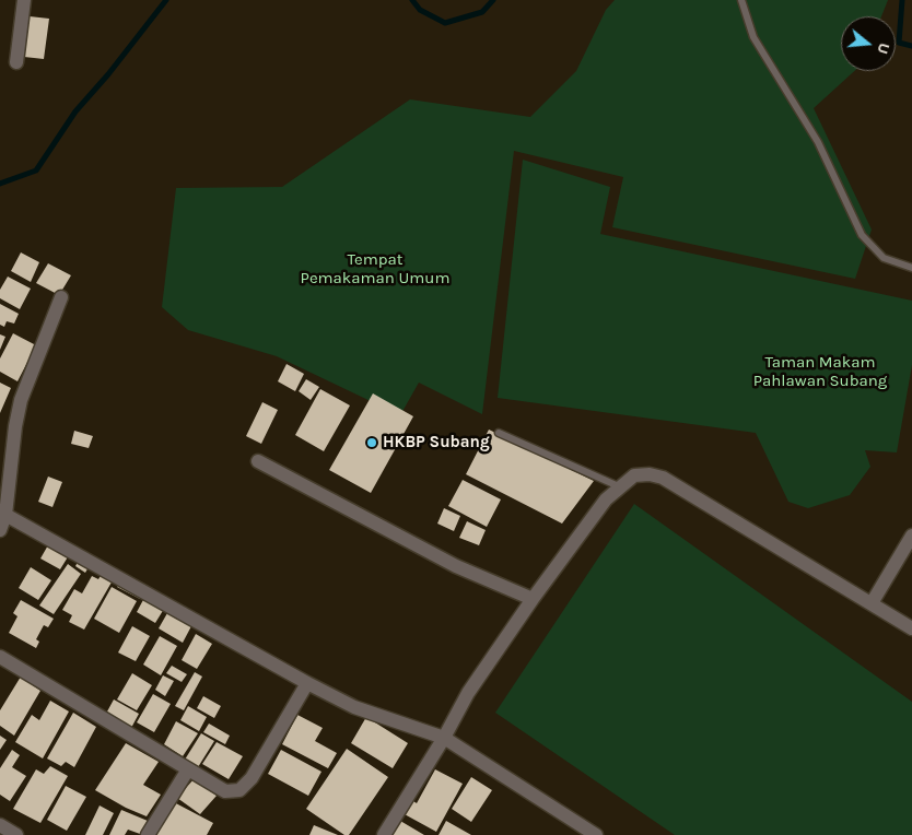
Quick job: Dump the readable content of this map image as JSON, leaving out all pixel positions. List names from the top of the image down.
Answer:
{
  "parks": ["Tempat Pemakaman Umum", "Taman Makam Pahlawan Subang"],
  "places": ["HKBP Subang"],
  "north": "right"
}
